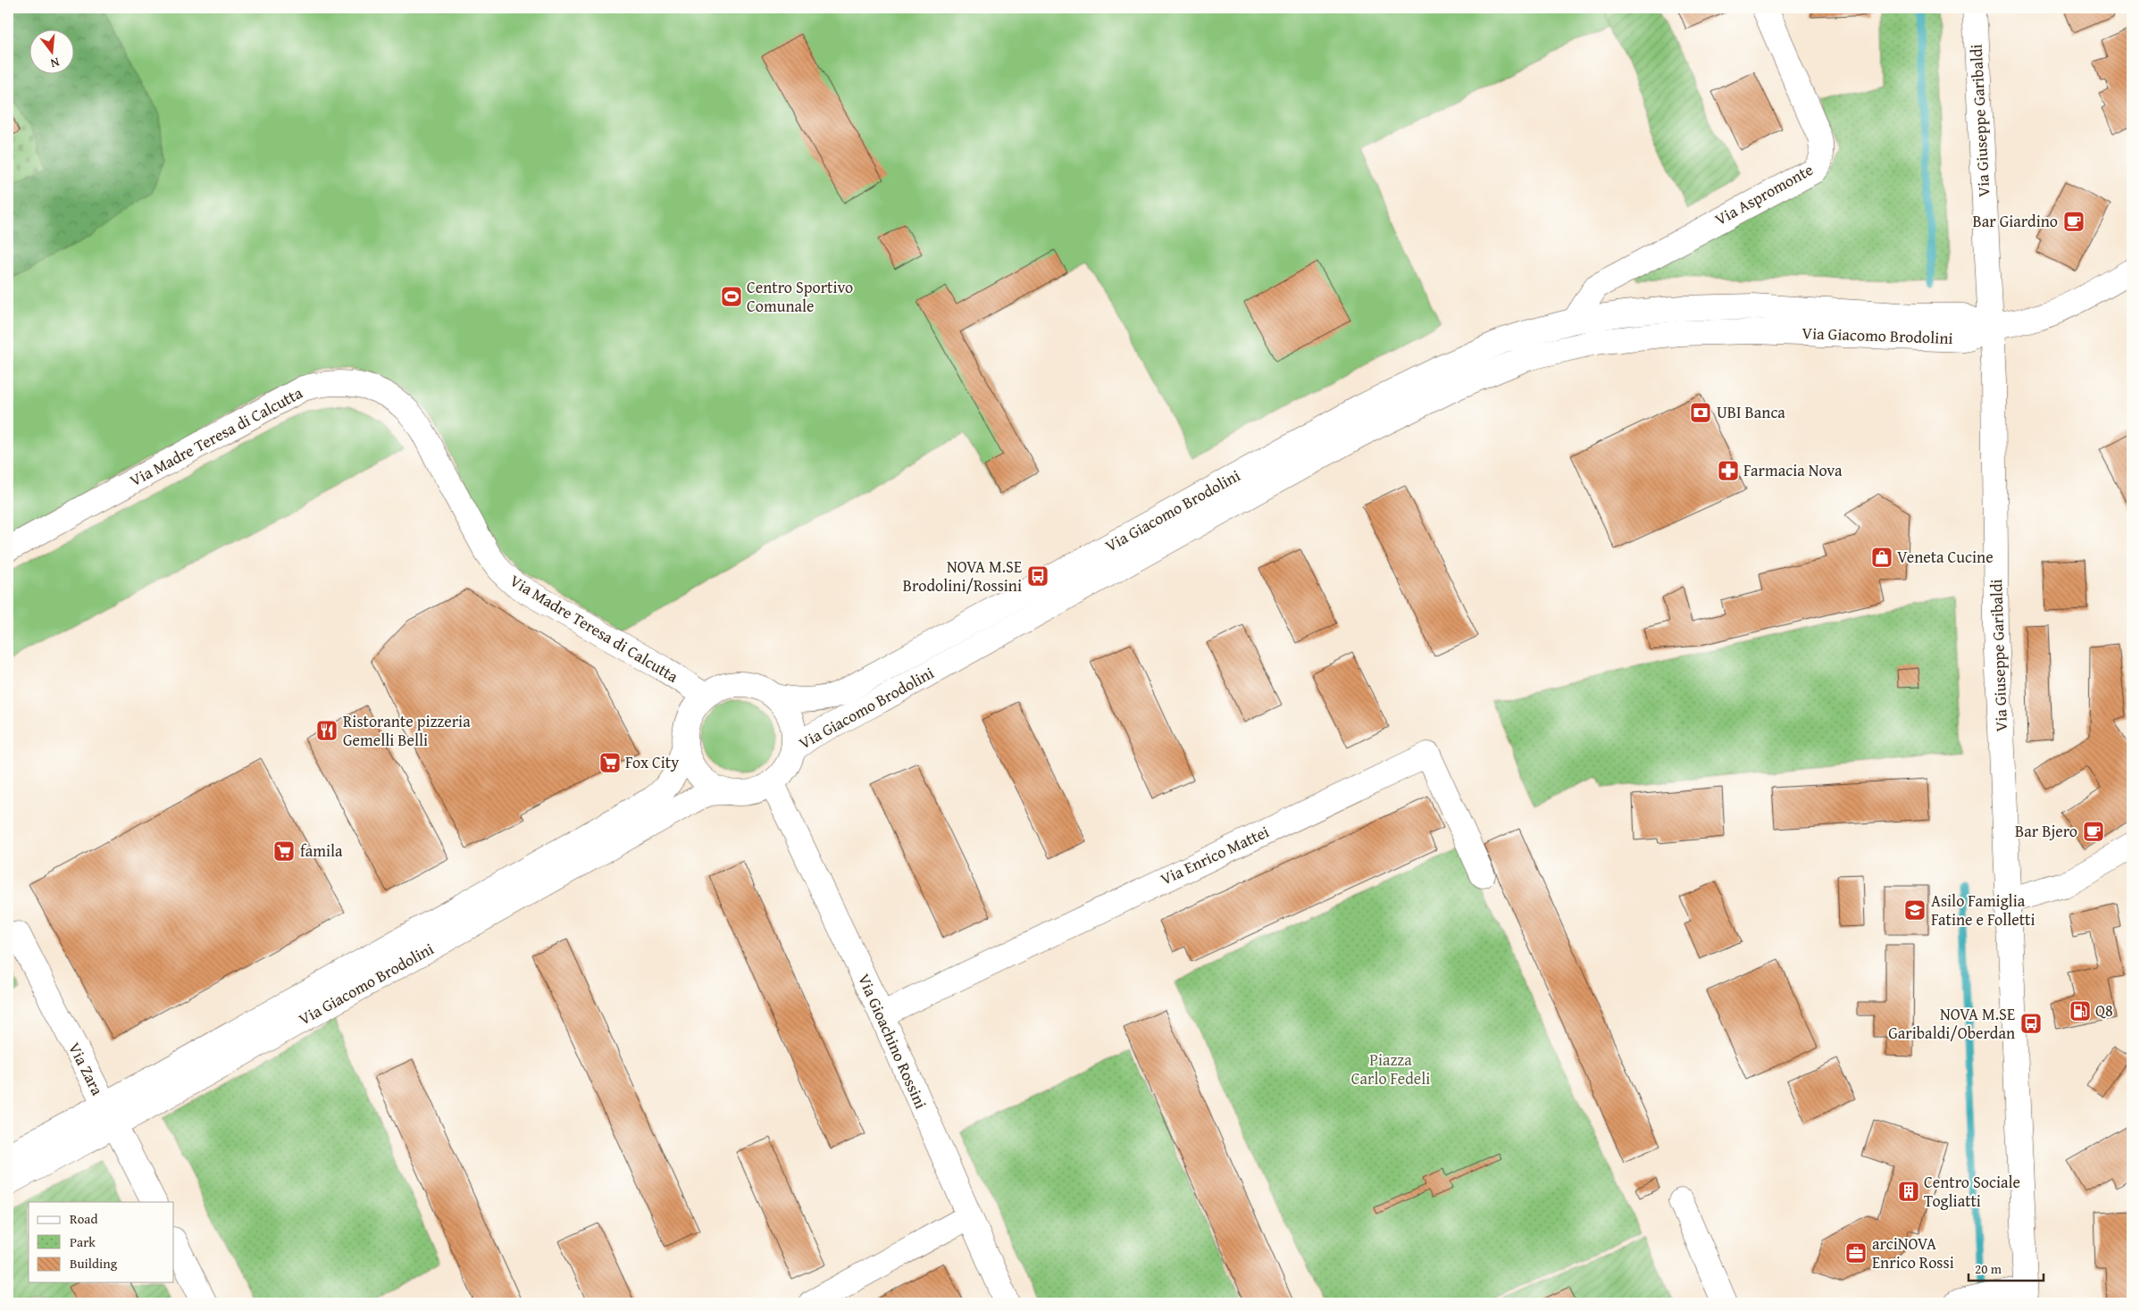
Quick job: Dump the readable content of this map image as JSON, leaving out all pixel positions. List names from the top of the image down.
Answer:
{
  "streets": {
    "main road": [
      "Via Giuseppe Garibaldi",
      "Via Aspromonte",
      "Via Giacomo Brodolini",
      "Via Madre Teresa di Calcutta",
      "Via Enrico Mattei",
      "Via Gioachino Rossini",
      "Via Zara"
    ]
  },
  "crossings": [
    ["Via Giuseppe Garibaldi", "Via Giacomo Brodolini"],
    ["Via Aspromonte", "Via Giacomo Brodolini"],
    ["Via Giacomo Brodolini", "Via Madre Teresa di Calcutta"],
    ["Via Giacomo Brodolini", "Via Gioachino Rossini"],
    ["Via Giacomo Brodolini", "Via Zara"],
    ["Via Madre Teresa di Calcutta", "Via Gioachino Rossini"],
    ["Via Enrico Mattei", "Via Gioachino Rossini"]
  ],
  "parks": ["Piazza Carlo Fedeli"],
  "places": {
    "cafe": ["Bar Giardino", "Bar Bjero"],
    "sports": ["Centro Sportivo Comunale"],
    "bank": ["UBI Banca"],
    "pharmacy": ["Farmacia Nova"],
    "shop": ["Veneta Cucine"],
    "bus stop": ["NOVA M.SE Brodolini/Rossini", "NOVA M.SE Garibaldi/Oberdan"],
    "restaurant": ["Ristorante pizzeria Gemelli Belli"],
    "supermarket": ["Fox City", "famila"],
    "school or university": ["Asilo Famiglia Fatine e Folletti"],
    "fuel station": ["Q8"],
    "building": ["Centro Sociale Togliatti"],
    "office": ["arciNOVA Enrico Rossi"]
  },
  "legend": ["Road", "Park", "Building"],
  "scale_bar": "20 m",
  "north": "bottom"
}
